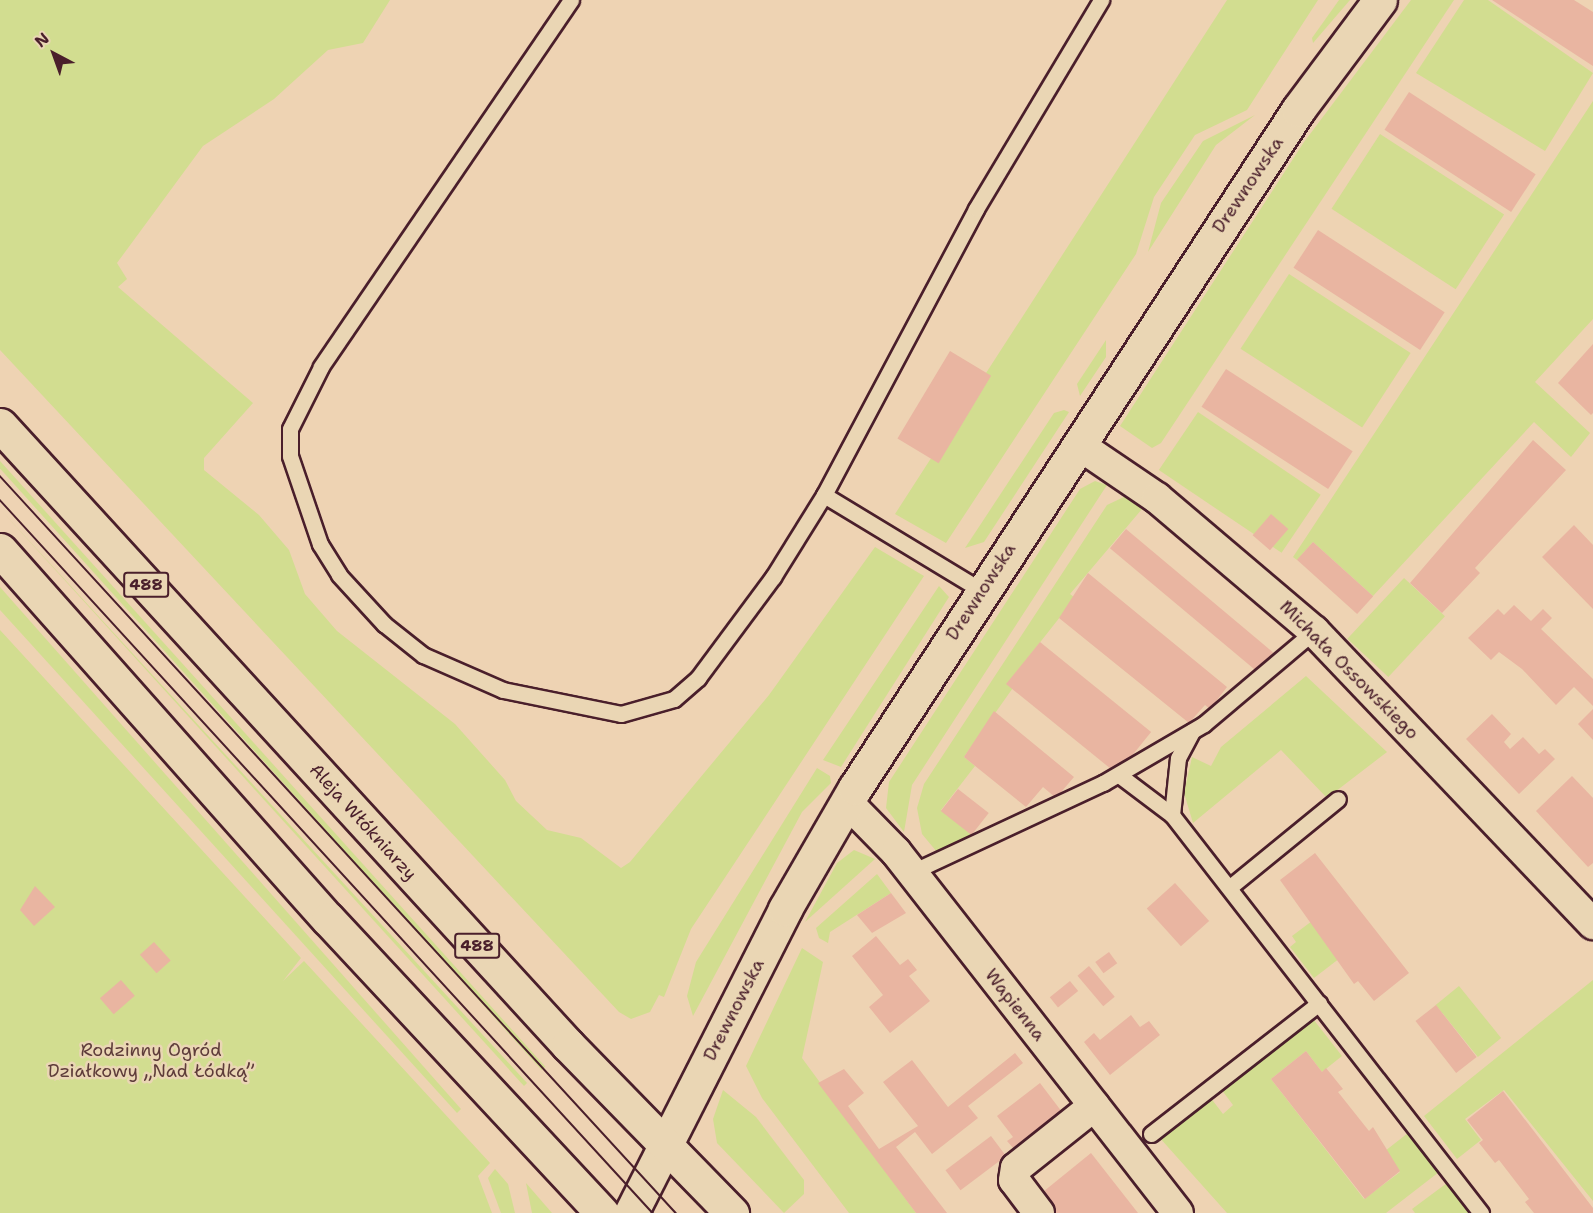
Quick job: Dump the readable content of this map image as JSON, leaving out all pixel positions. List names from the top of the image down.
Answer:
{
  "streets": {
    "main road": ["Drewnowska", "488", "Aleja Włókniarzy"],
    "street": ["Michała Ossowskiego", "Wapienna"]
  },
  "crossings": [
    ["Drewnowska", "Michała Ossowskiego"],
    ["Drewnowska", "Aleja Włókniarzy"],
    ["Drewnowska", "Wapienna"]
  ],
  "parks": ["Rodzinny Ogród Działkowy „Nad Łódką”"],
  "north": "top left"
}
